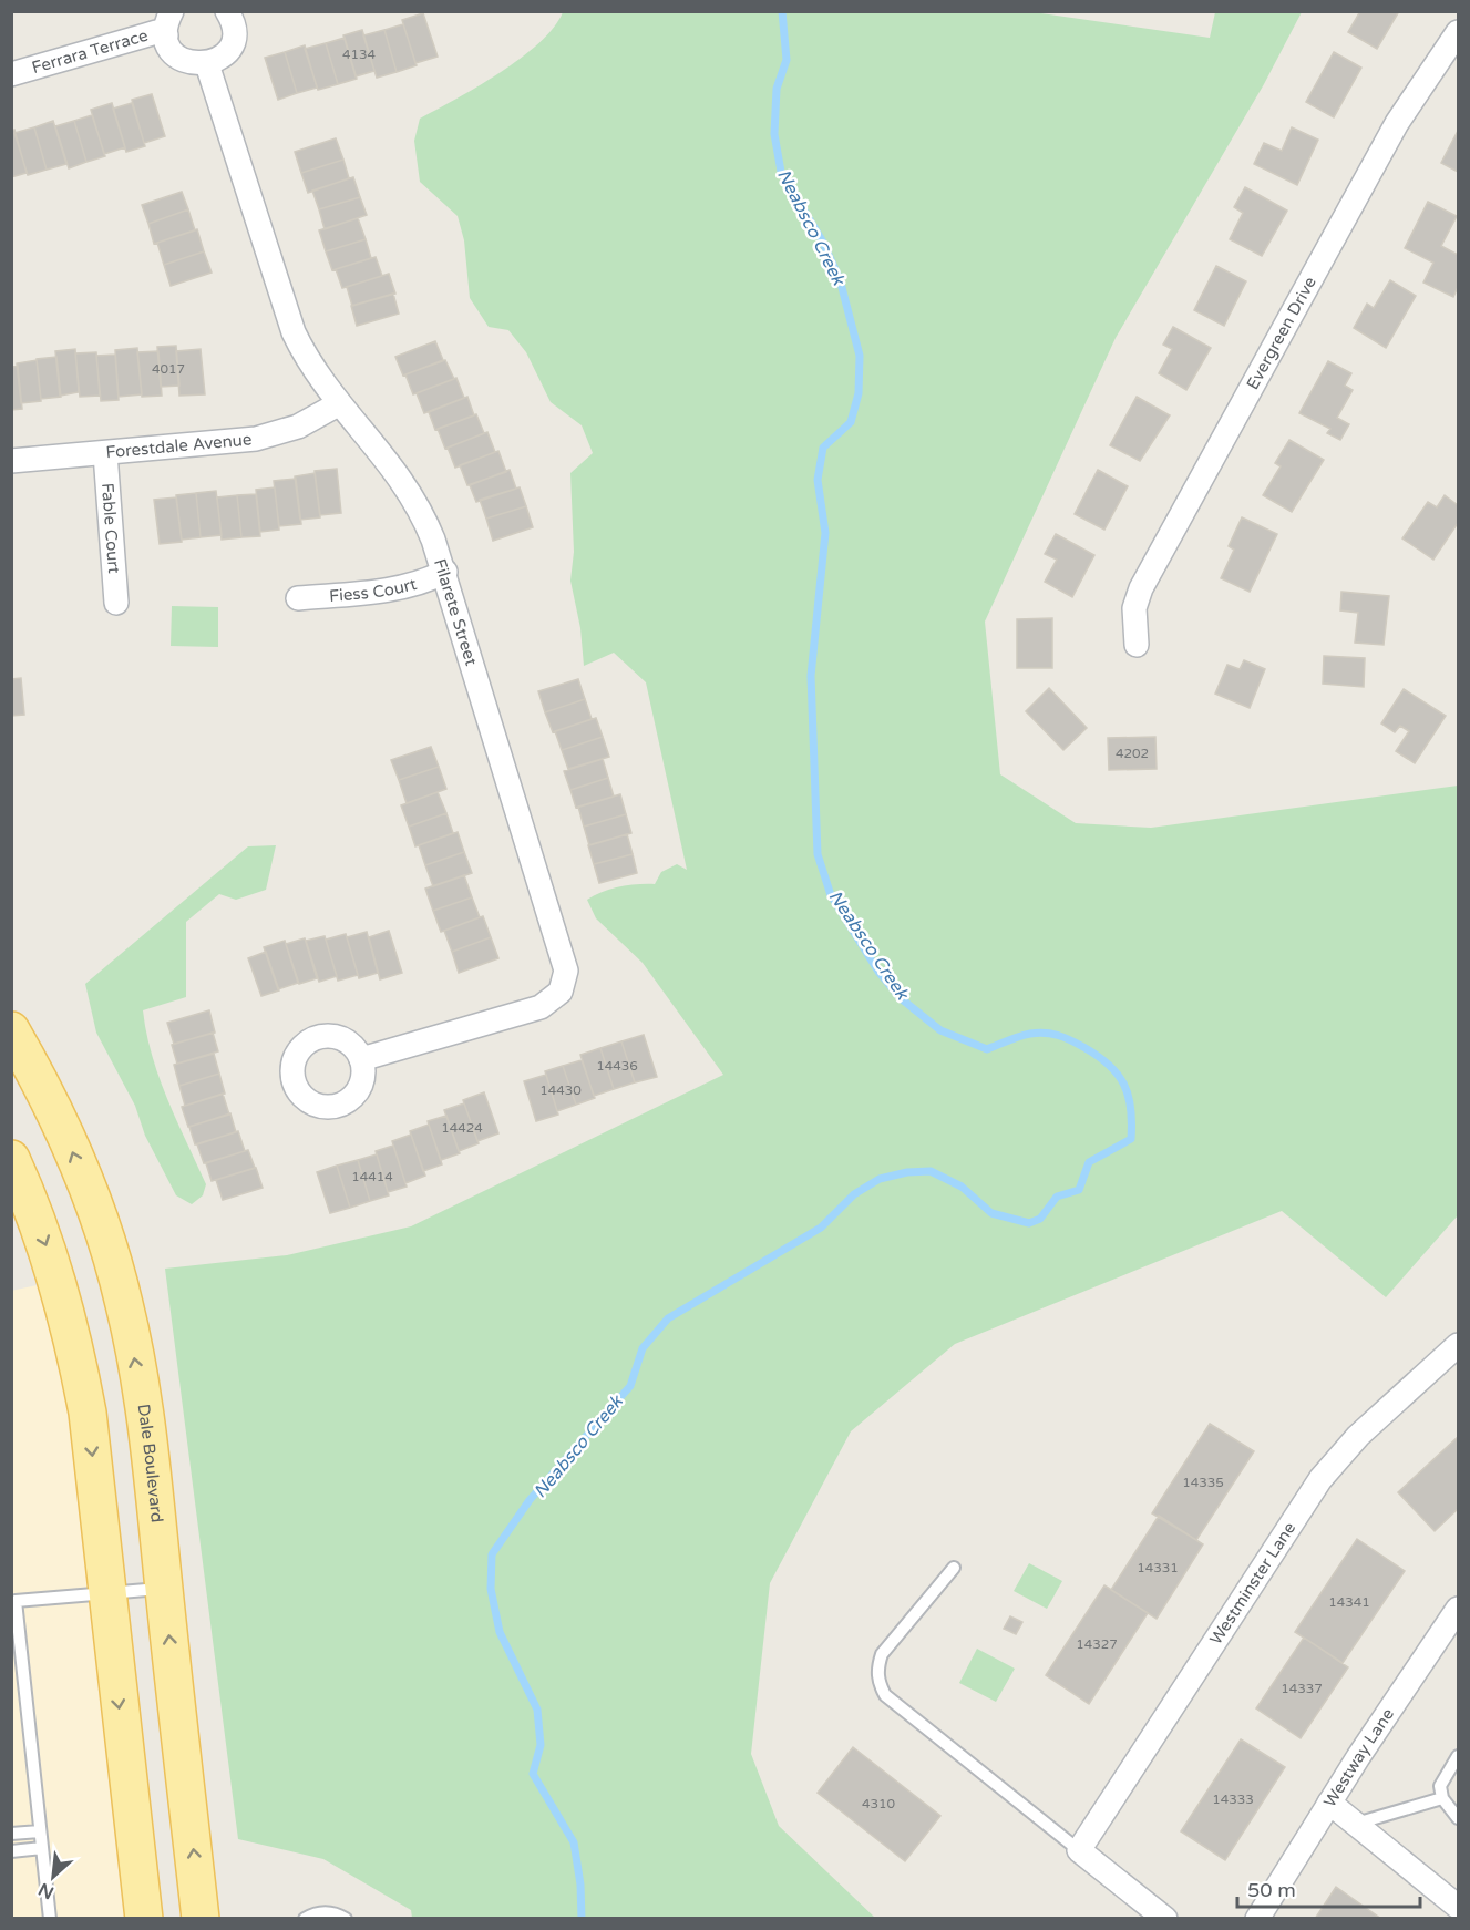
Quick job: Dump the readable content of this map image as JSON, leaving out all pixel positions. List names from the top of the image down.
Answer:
{
  "streets": {
    "main road": ["Dale Boulevard"],
    "street": [
      "Ferrara Terrace",
      "Evergreen Drive",
      "Forestdale Avenue",
      "Fable Court",
      "Fiess Court",
      "Filarete Street",
      "Westminster Lane",
      "Westway Lane"
    ]
  },
  "crossings": [
    ["Ferrara Terrace", "Filarete Street"],
    ["Forestdale Avenue", "Fable Court"],
    ["Forestdale Avenue", "Filarete Street"],
    ["Fiess Court", "Filarete Street"]
  ],
  "water": ["Neabsco Creek"],
  "house_numbers": [
    "4134",
    "4017",
    "4202",
    "14436",
    "14430",
    "14424",
    "14414",
    "14335",
    "14331",
    "14341",
    "14327",
    "14337",
    "14333",
    "4310"
  ],
  "scale_bar": "50 m",
  "north": "bottom left"
}
